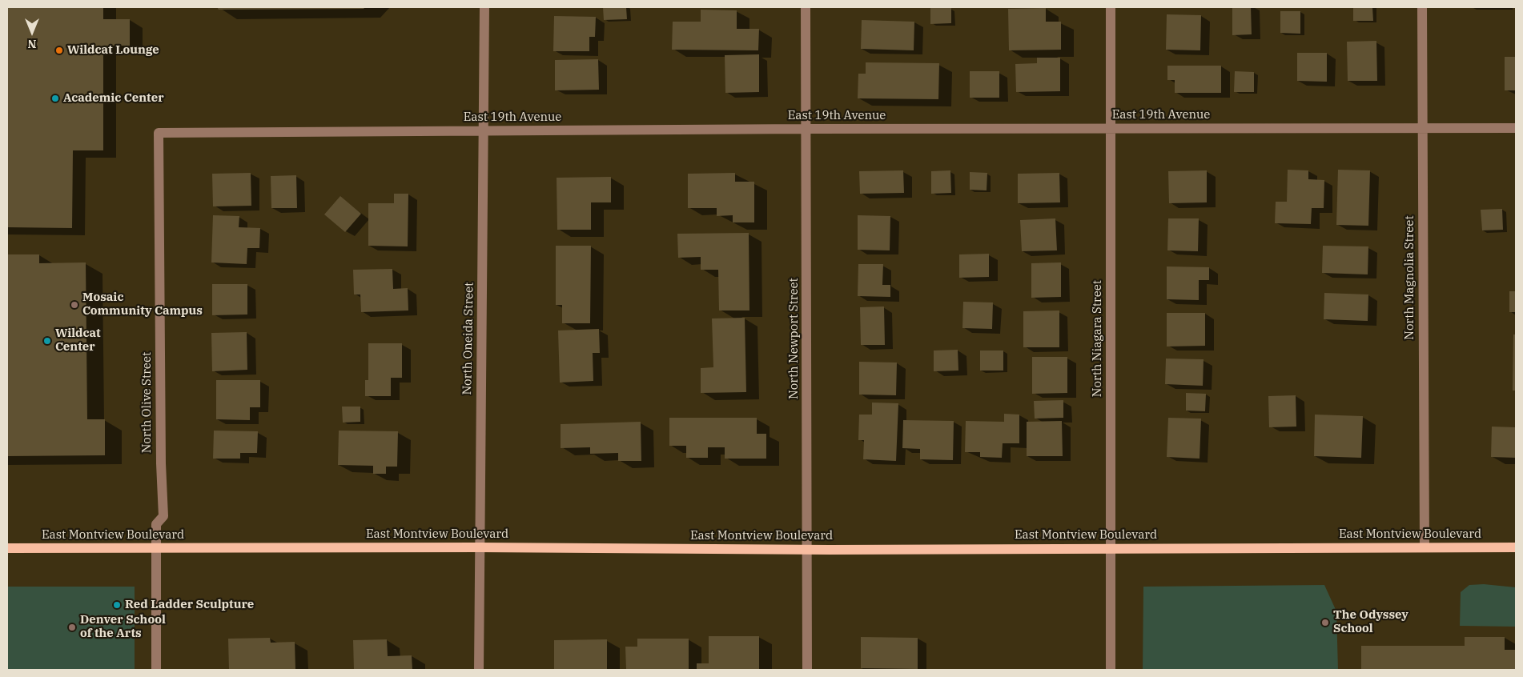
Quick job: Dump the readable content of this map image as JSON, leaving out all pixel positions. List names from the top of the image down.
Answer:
{
  "streets": {
    "main road": ["East Montview Boulevard"],
    "street": [
      "East 19th Avenue",
      "North Magnolia Street",
      "North Oneida Street",
      "North Newport Street",
      "North Niagara Street",
      "North Olive Street"
    ]
  },
  "crossings": [
    ["East 19th Avenue", "North Magnolia Street"],
    ["East 19th Avenue", "North Oneida Street"],
    ["East 19th Avenue", "North Newport Street"],
    ["East 19th Avenue", "North Niagara Street"],
    ["East 19th Avenue", "North Olive Street"],
    ["North Magnolia Street", "East Montview Boulevard"],
    ["North Oneida Street", "East Montview Boulevard"],
    ["North Newport Street", "East Montview Boulevard"],
    ["North Niagara Street", "East Montview Boulevard"],
    ["North Olive Street", "East Montview Boulevard"]
  ],
  "places": [
    "Wildcat Lounge",
    "Academic Center",
    "Mosaic Community Campus",
    "Wildcat Center",
    "Red Ladder Sculpture",
    "The Odyssey School",
    "Denver School of the Arts"
  ],
  "north": "bottom"
}
